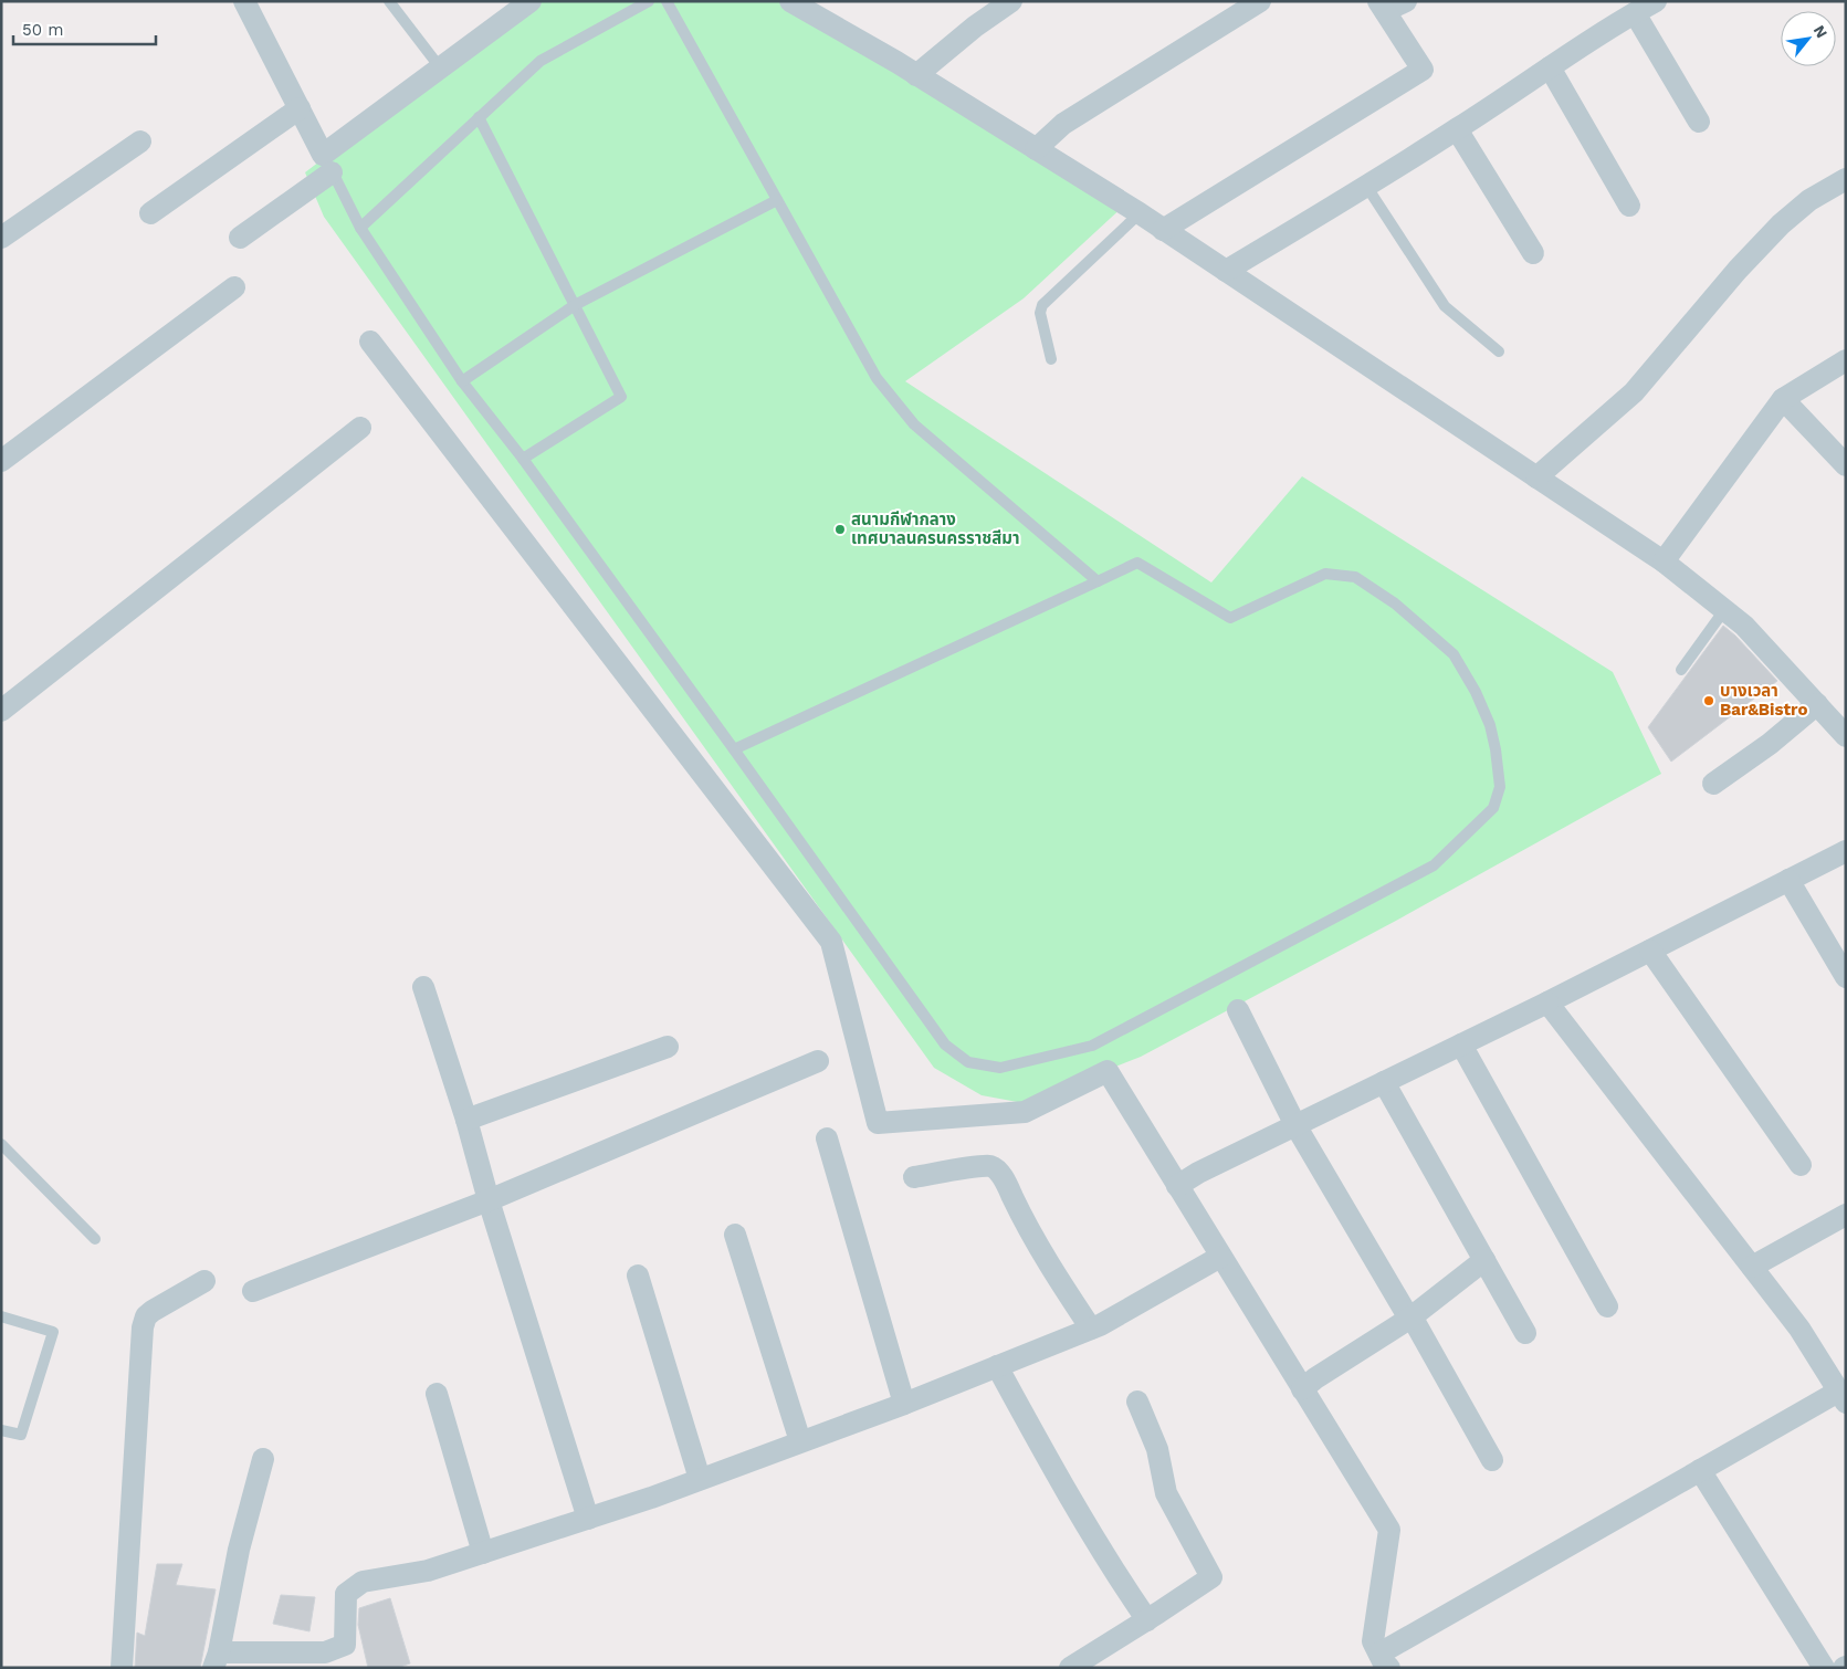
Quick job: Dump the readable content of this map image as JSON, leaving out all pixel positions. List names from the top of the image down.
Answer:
{
  "places": ["สนามกีฬากลาง เทศบาลนครนครราชสีมา", "บางเวลา Bar&Bistro"],
  "scale_bar": "50 m",
  "north": "top right"
}
